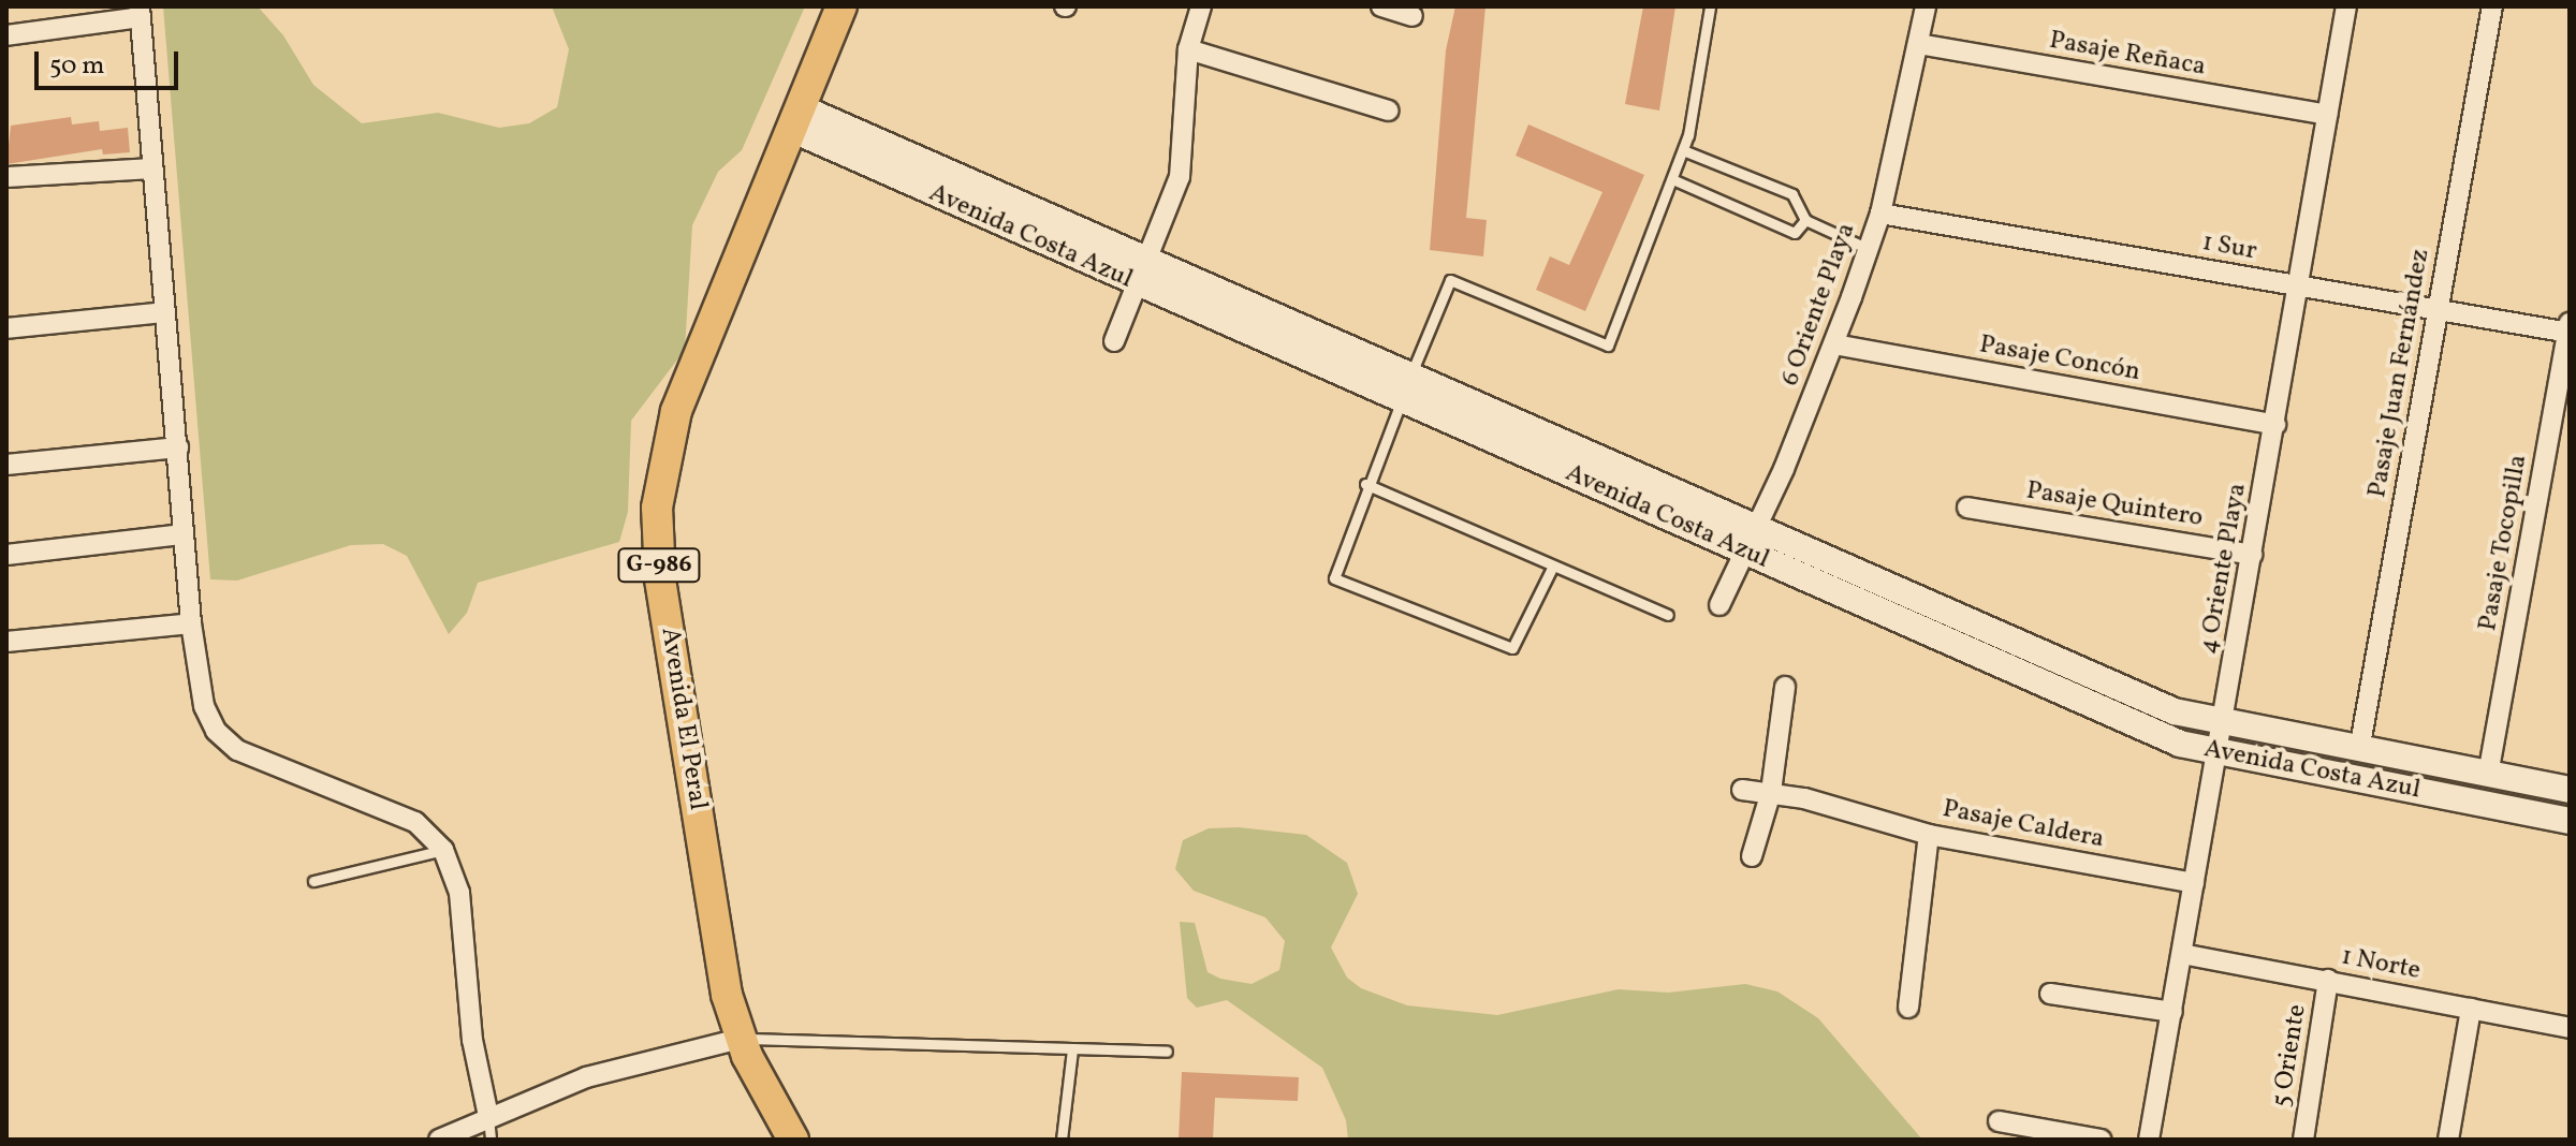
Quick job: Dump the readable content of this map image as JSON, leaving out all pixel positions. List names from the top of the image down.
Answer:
{
  "streets": {
    "main road": ["G-986", "Avenida El Peral"],
    "street": [
      "Pasaje Reñaca",
      "Avenida Costa Azul",
      "1 Sur",
      "6 Oriente Playa",
      "Pasaje Concón",
      "Pasaje Juan Fernández",
      "Pasaje Quintero",
      "Pasaje Tocopilla",
      "4 Oriente Playa",
      "Pasaje Caldera",
      "1 Norte",
      "5 Oriente"
    ]
  },
  "crossings": [
    ["Pasaje Reñaca", "6 Oriente Playa"],
    ["Pasaje Reñaca", "4 Oriente Playa"],
    ["Avenida Costa Azul", "6 Oriente Playa"],
    ["Avenida Costa Azul", "Pasaje Juan Fernández"],
    ["Avenida Costa Azul", "Pasaje Tocopilla"],
    ["Avenida Costa Azul", "4 Oriente Playa"],
    ["Avenida Costa Azul", "Avenida El Peral"],
    ["1 Sur", "6 Oriente Playa"],
    ["1 Sur", "Pasaje Juan Fernández"],
    ["1 Sur", "Pasaje Tocopilla"],
    ["1 Sur", "4 Oriente Playa"],
    ["6 Oriente Playa", "Pasaje Concón"],
    ["Pasaje Concón", "4 Oriente Playa"],
    ["Pasaje Quintero", "4 Oriente Playa"],
    ["4 Oriente Playa", "Pasaje Caldera"],
    ["4 Oriente Playa", "1 Norte"],
    ["1 Norte", "5 Oriente"]
  ],
  "scale_bar": "50 m"
}
